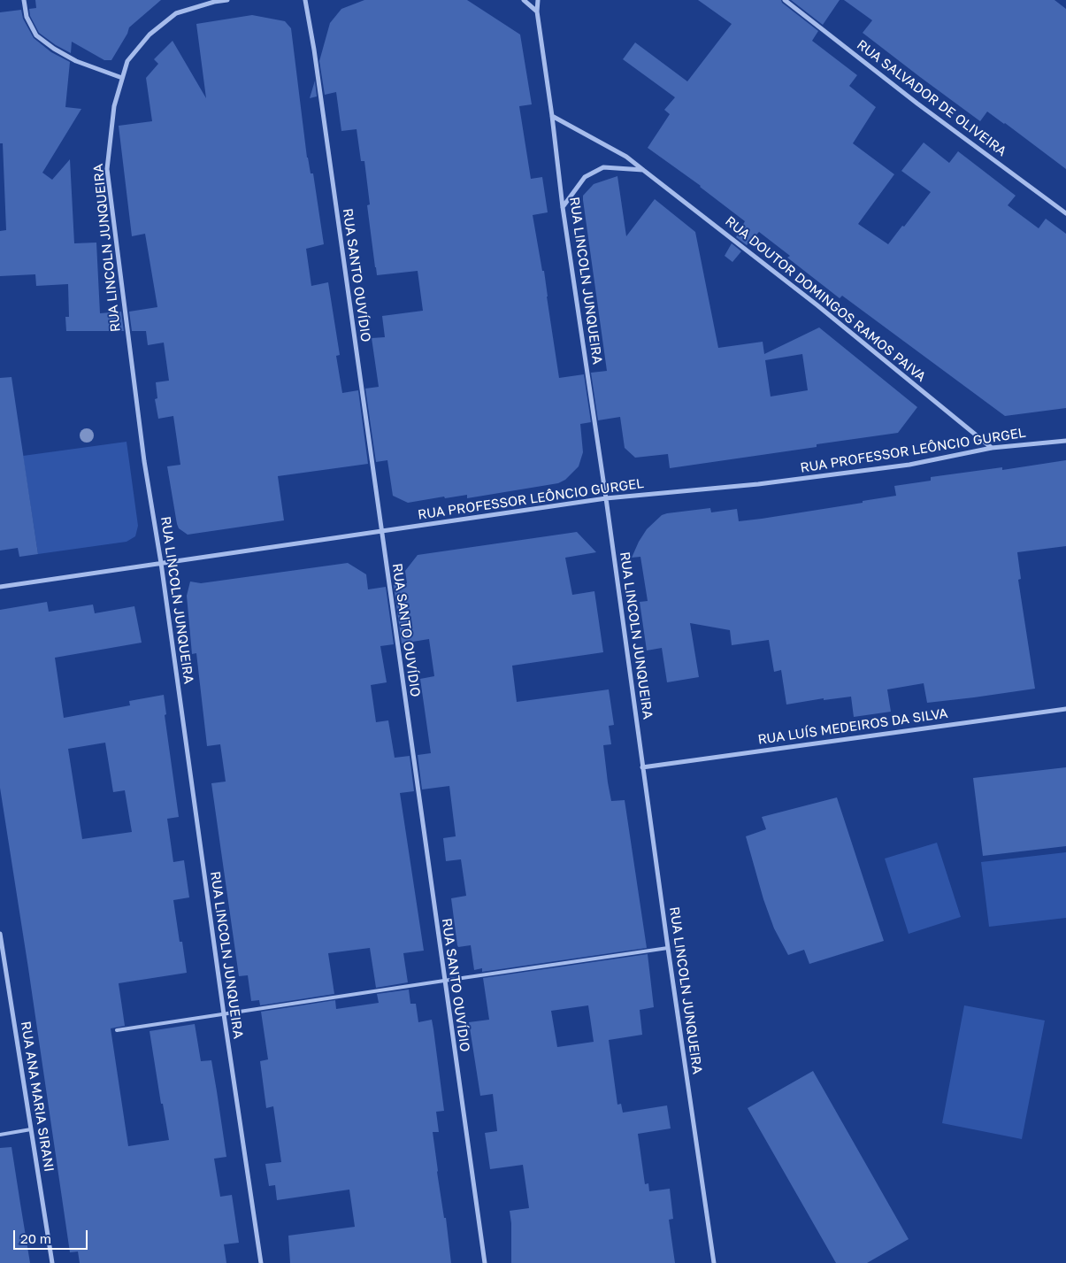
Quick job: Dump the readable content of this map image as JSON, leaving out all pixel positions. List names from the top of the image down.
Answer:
{
  "streets": {
    "street": [
      "RUA SALVADOR DE OLIVEIRA",
      "RUA LINCOLN JUNQUEIRA",
      "RUA SANTO OUVÍDIO",
      "RUA DOUTOR DOMINGOS RAMOS PAIVA",
      "RUA PROFESSOR LEÔNCIO GURGEL",
      "RUA LUÍS MEDEIROS DA SILVA",
      "RUA ANA MARIA SIRANI"
    ]
  },
  "crossings": [
    ["RUA LINCOLN JUNQUEIRA", "RUA DOUTOR DOMINGOS RAMOS PAIVA"],
    ["RUA LINCOLN JUNQUEIRA", "RUA PROFESSOR LEÔNCIO GURGEL"],
    ["RUA LINCOLN JUNQUEIRA", "RUA LUÍS MEDEIROS DA SILVA"],
    ["RUA SANTO OUVÍDIO", "RUA PROFESSOR LEÔNCIO GURGEL"],
    ["RUA DOUTOR DOMINGOS RAMOS PAIVA", "RUA PROFESSOR LEÔNCIO GURGEL"]
  ],
  "scale_bar": "20 m"
}
